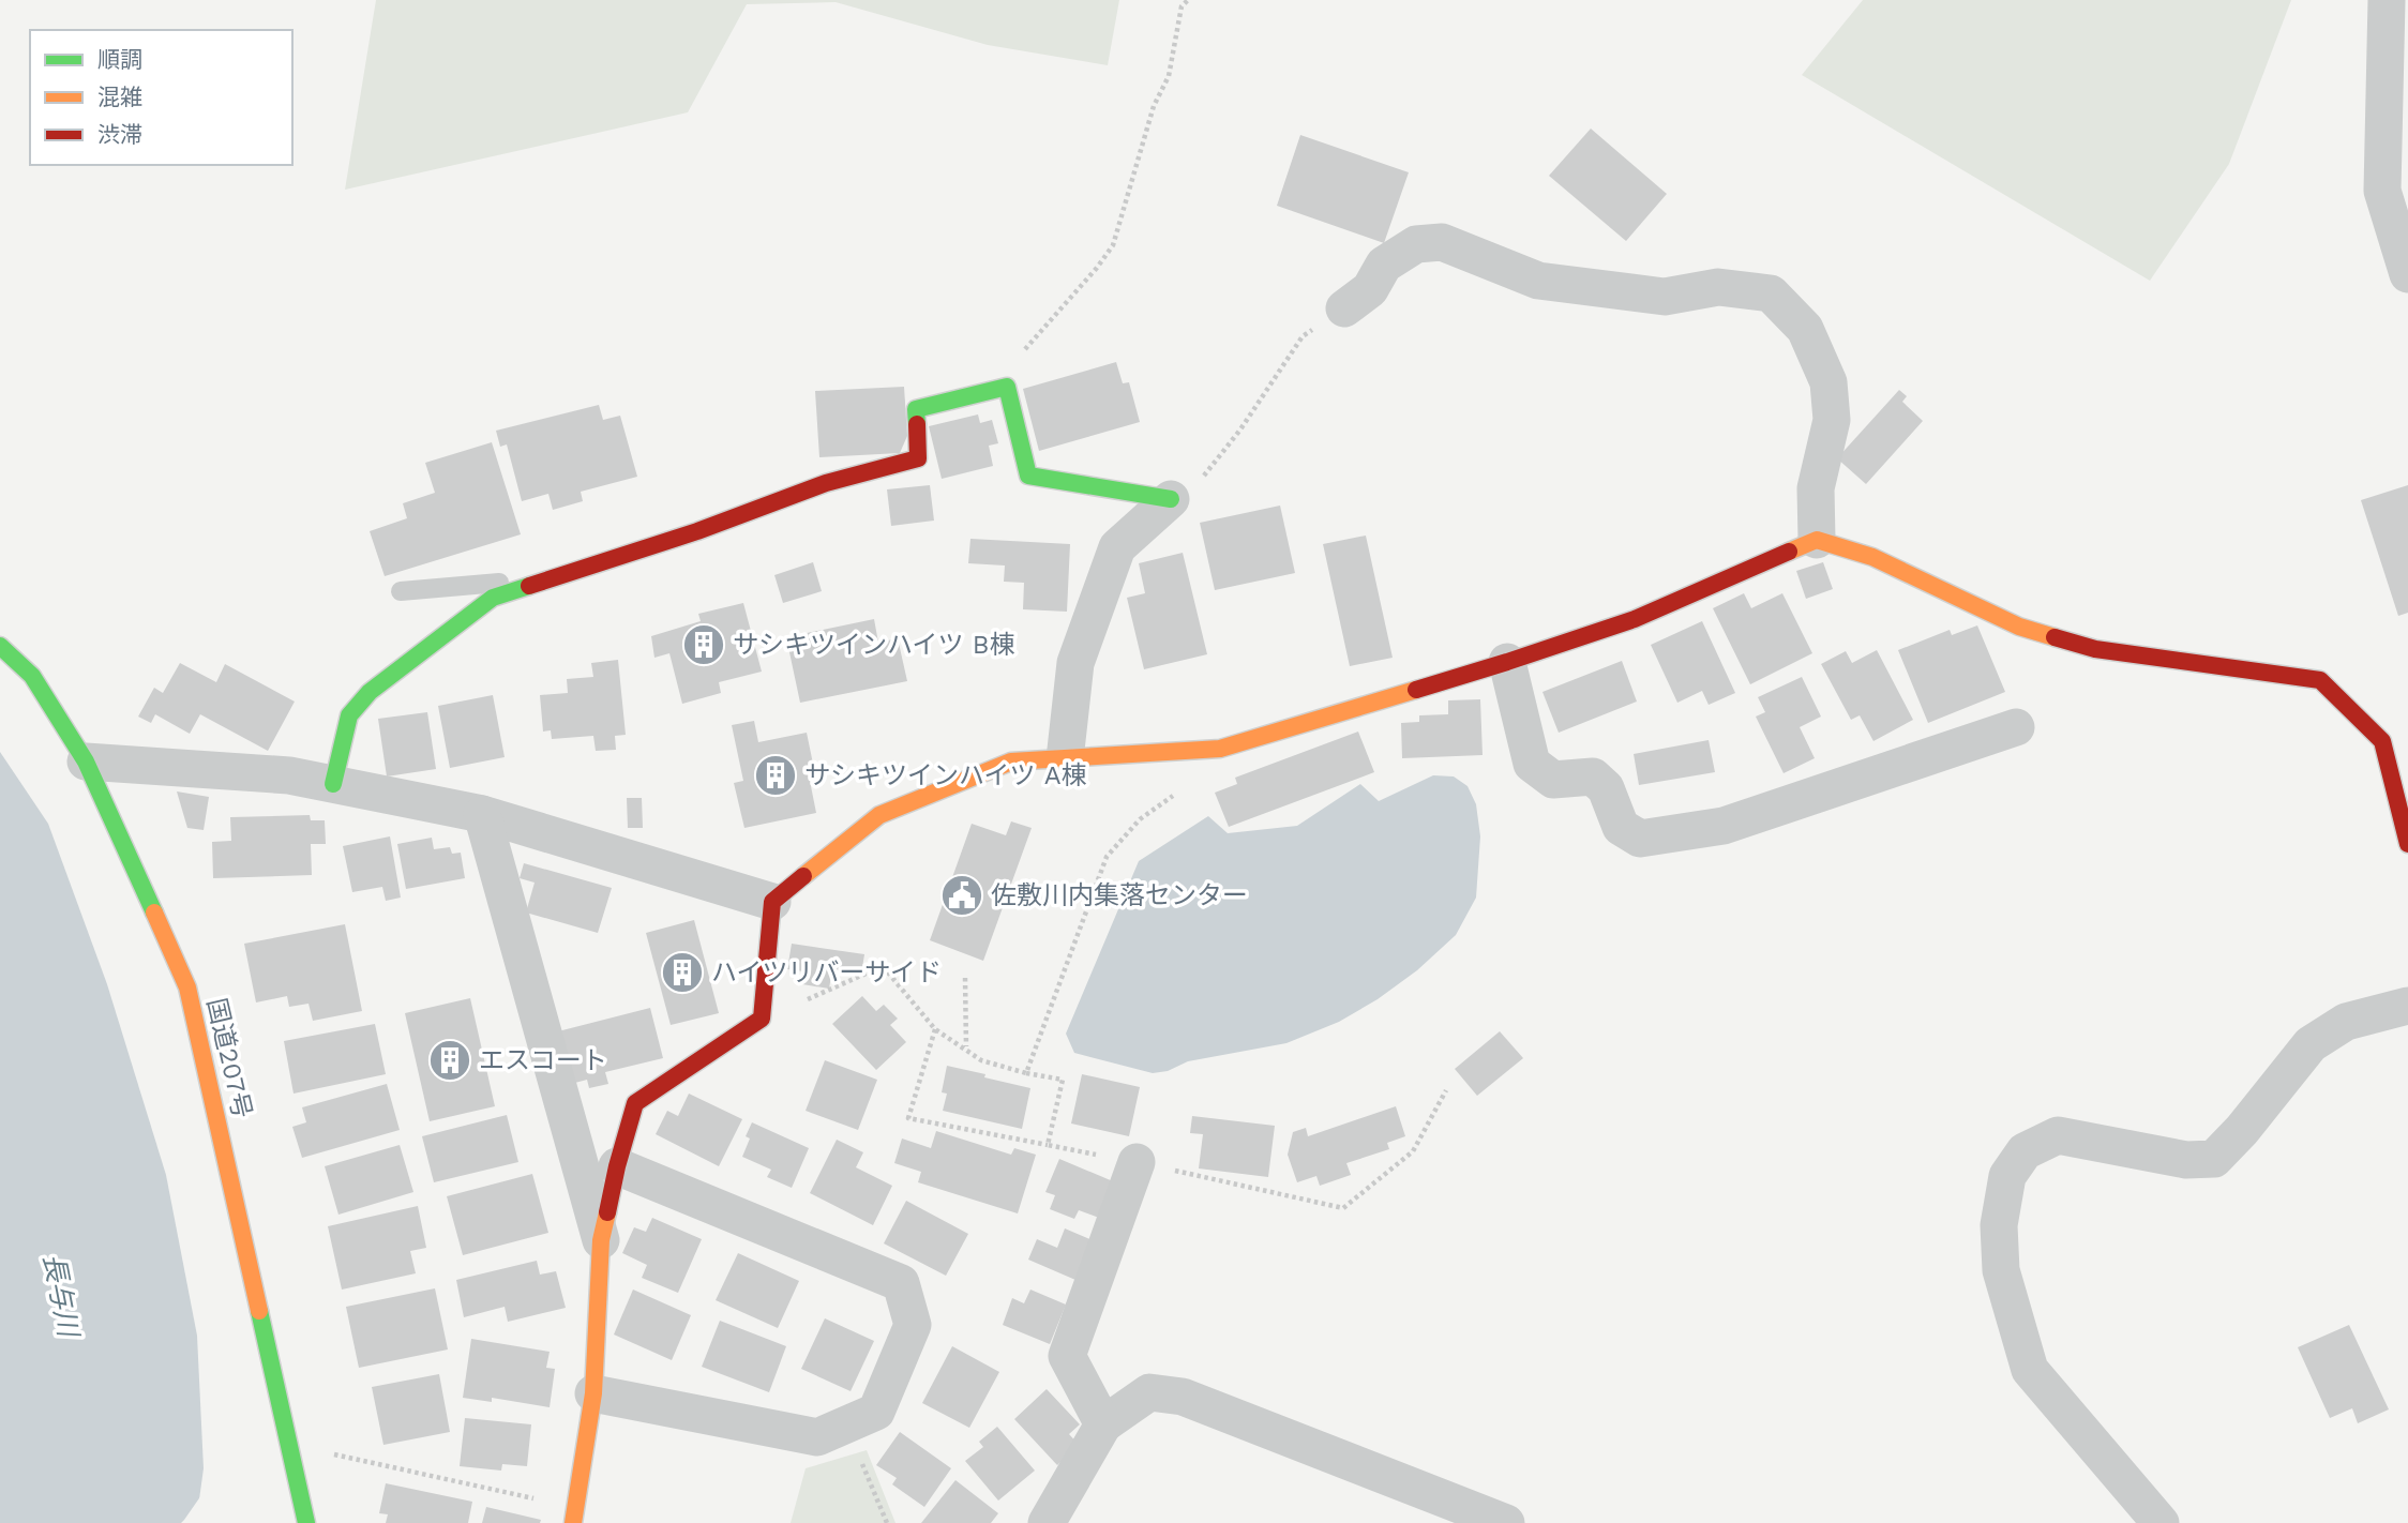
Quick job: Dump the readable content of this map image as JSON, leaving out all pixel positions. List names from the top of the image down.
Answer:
{
  "streets": {
    "main road": ["国道207号"]
  },
  "water": ["長与川"],
  "places": {
    "building": [
      "サシキツインハイツ B棟",
      "サシキツインハイツ A棟",
      "ハイツリバーサイド",
      "エスコート"
    ],
    "public building": ["佐敷川内集落センター"]
  },
  "legend": ["順調", "混雑", "渋滞"]
}
